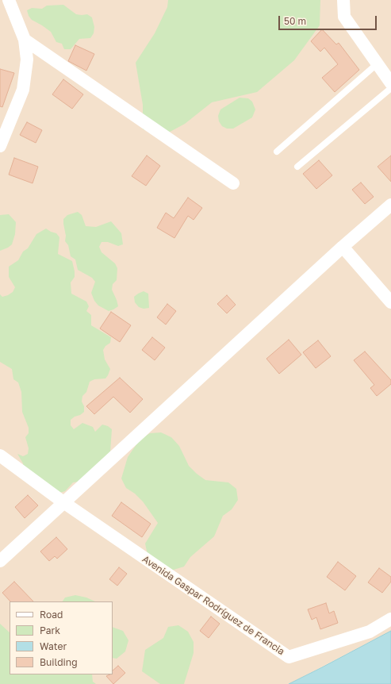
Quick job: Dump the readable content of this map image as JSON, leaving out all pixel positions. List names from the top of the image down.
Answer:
{
  "streets": {
    "street": ["Avenida Gaspar Rodríguez de Francia"]
  },
  "legend": [
    "Road",
    "Park",
    "Water",
    "Building"
  ],
  "scale_bar": "50 m"
}
